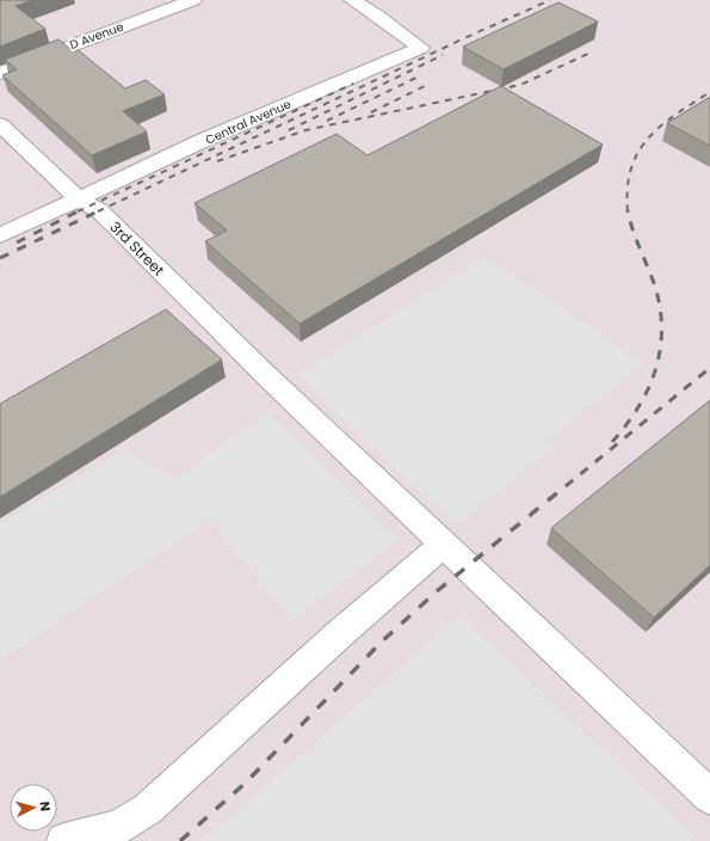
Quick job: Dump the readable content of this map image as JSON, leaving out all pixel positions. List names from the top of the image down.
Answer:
{
  "streets": {
    "street": ["D Avenue", "Central Avenue", "3rd Street"]
  },
  "crossings": [
    ["Central Avenue", "3rd Street"]
  ],
  "north": "right"
}
